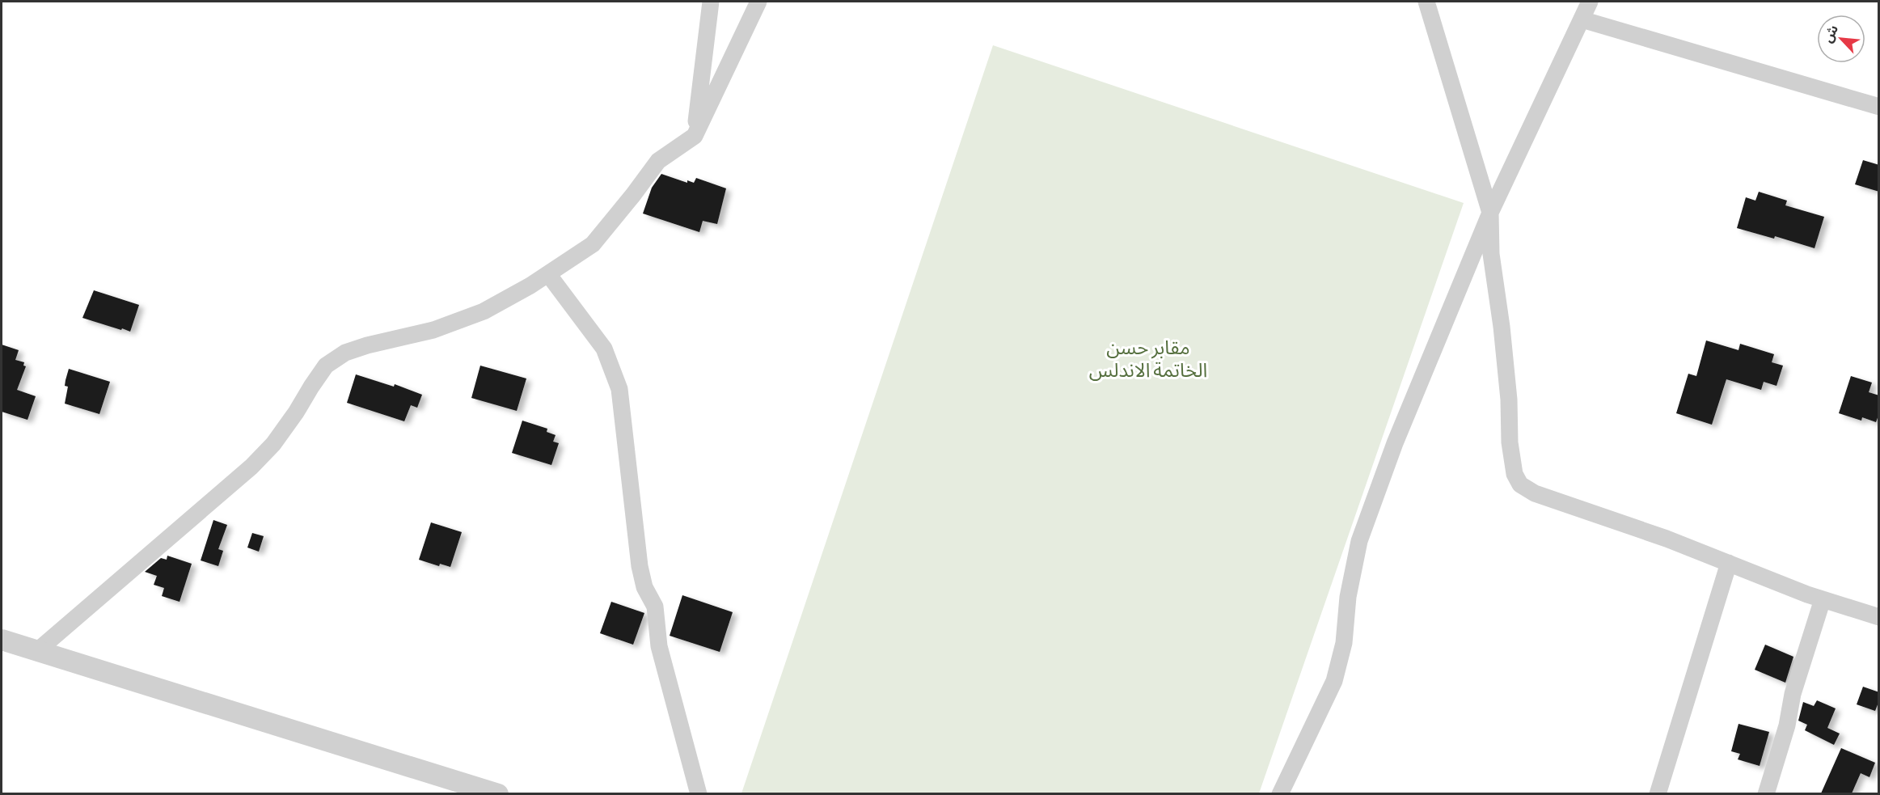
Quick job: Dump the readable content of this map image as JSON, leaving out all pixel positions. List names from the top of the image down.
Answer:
{
  "parks": ["مقابر حسن الخاتمة الاندلس"],
  "north": "top left"
}
